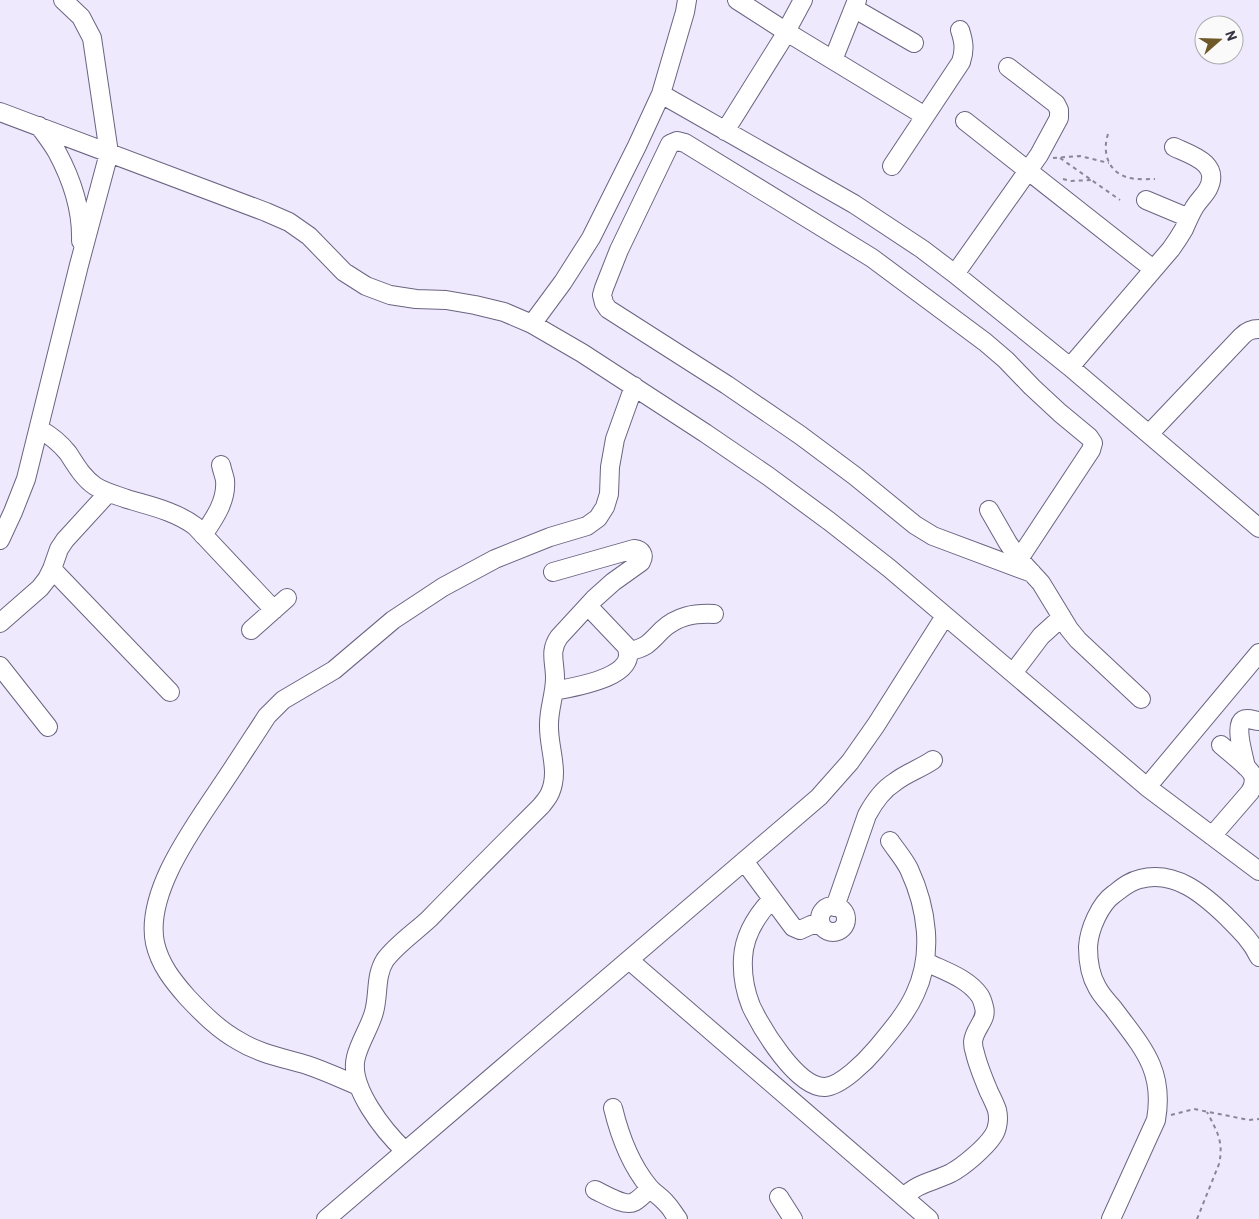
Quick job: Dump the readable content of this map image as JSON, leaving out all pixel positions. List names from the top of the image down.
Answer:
{
  "north": "right"
}
